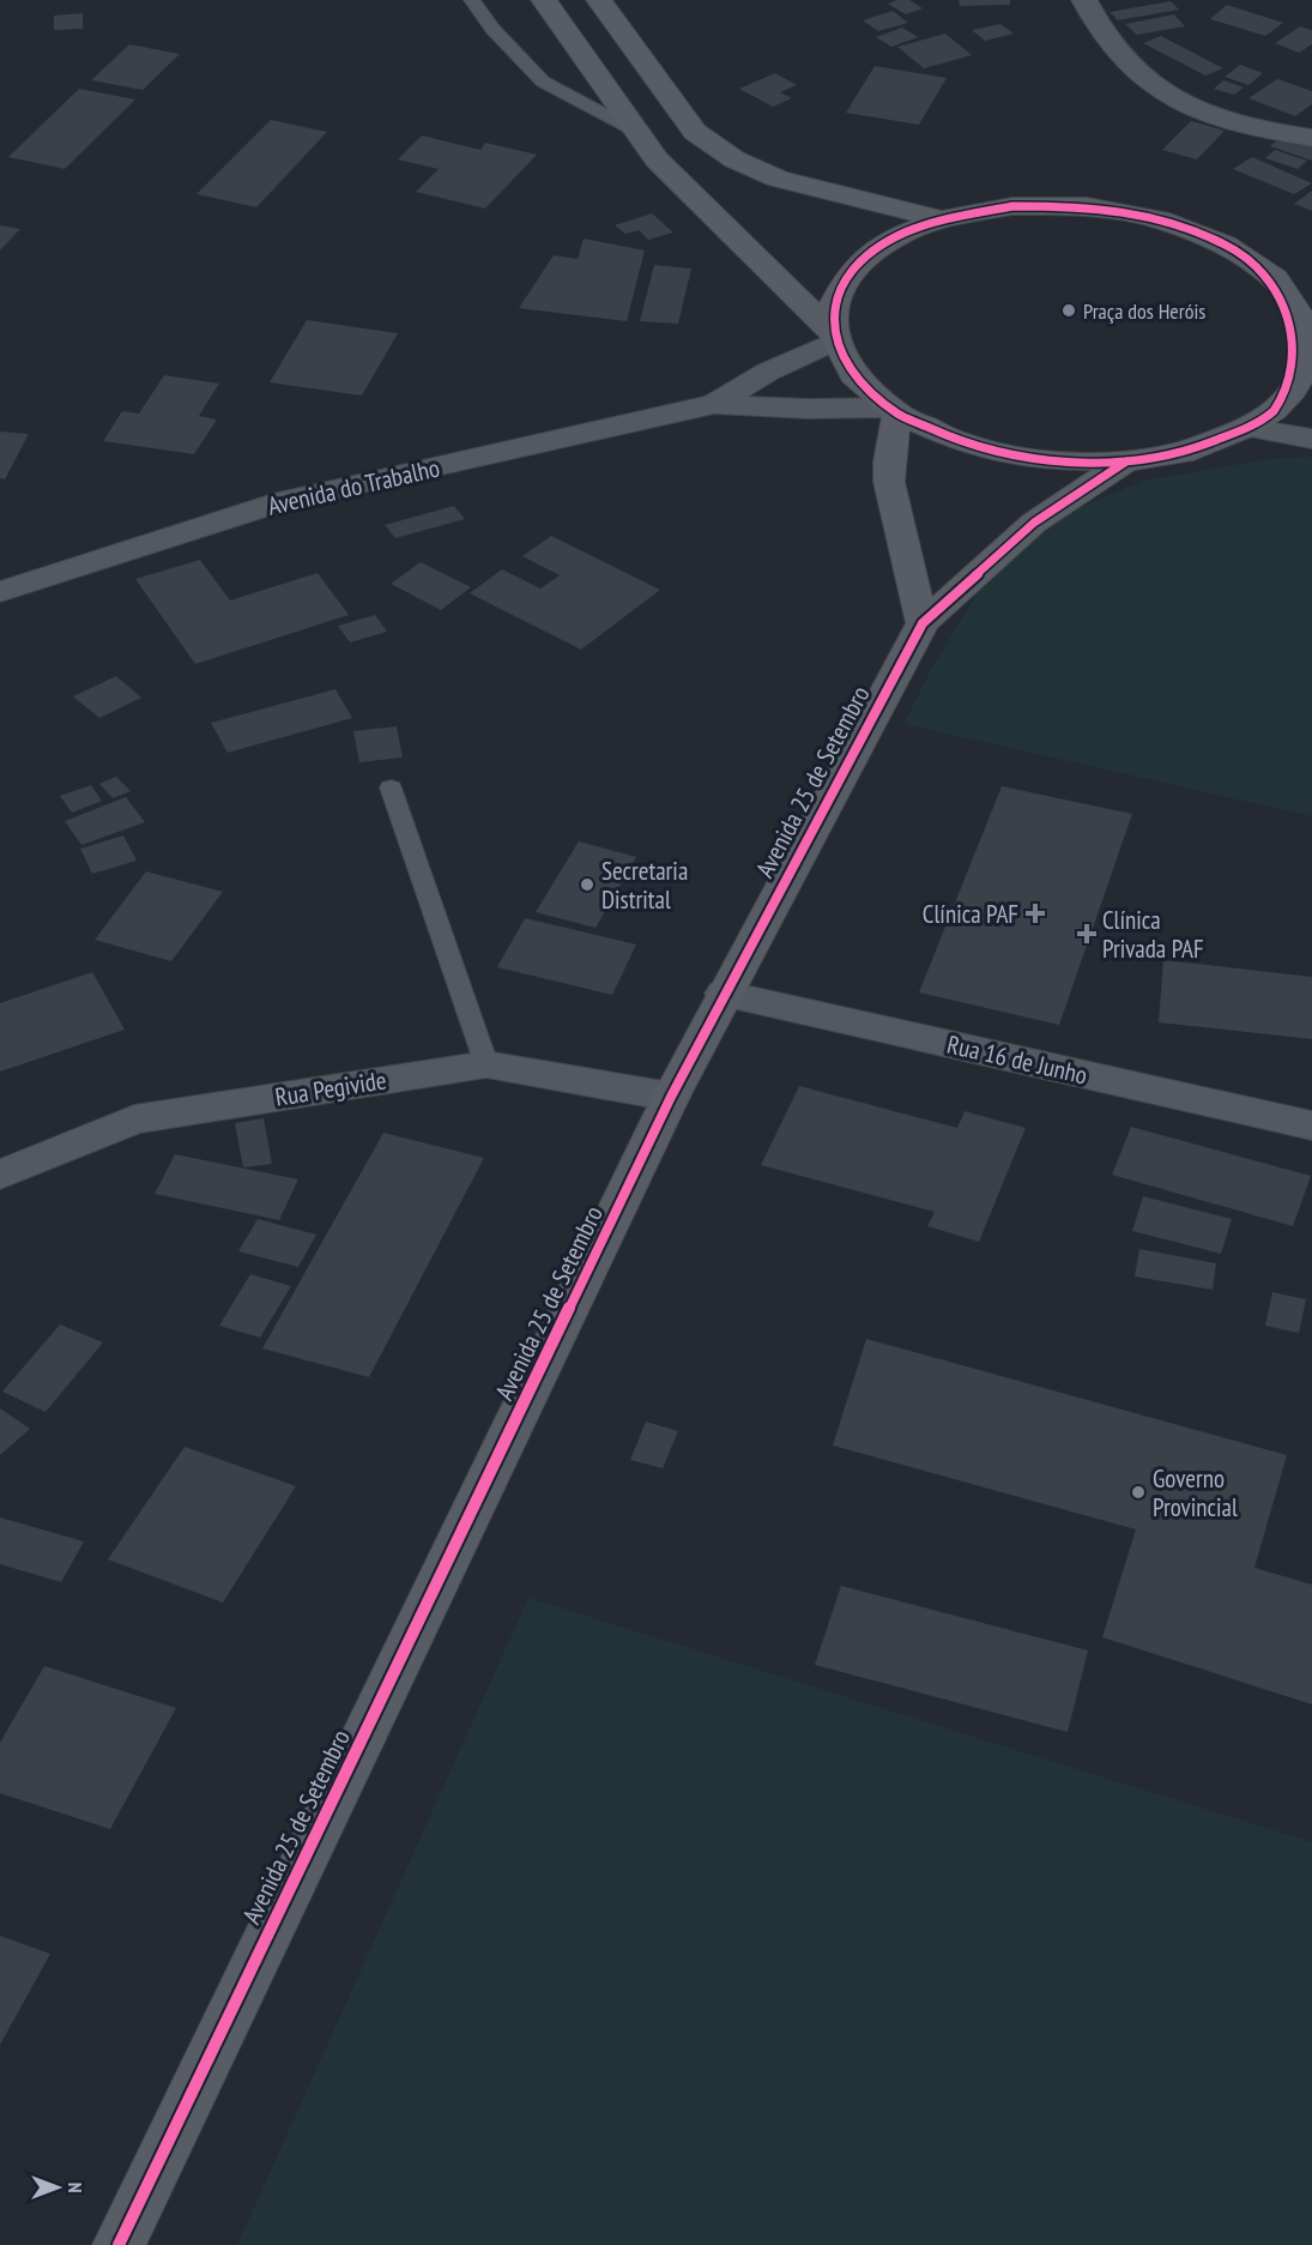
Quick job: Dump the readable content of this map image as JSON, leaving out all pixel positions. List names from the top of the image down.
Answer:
{
  "streets": {
    "street": [
      "Avenida do Trabalho",
      "Avenida 25 de Setembro",
      "Rua 16 de Junho",
      "Rua Pegivide"
    ]
  },
  "crossings": [
    ["Avenida 25 de Setembro", "Rua 16 de Junho"],
    ["Avenida 25 de Setembro", "Rua Pegivide"]
  ],
  "places": {
    "other": ["Praça dos Heróis", "Secretaria Distrital", "Governo Provincial"],
    "health": ["Clínica PAF", "Clínica Privada PAF"]
  },
  "north": "right"
}
